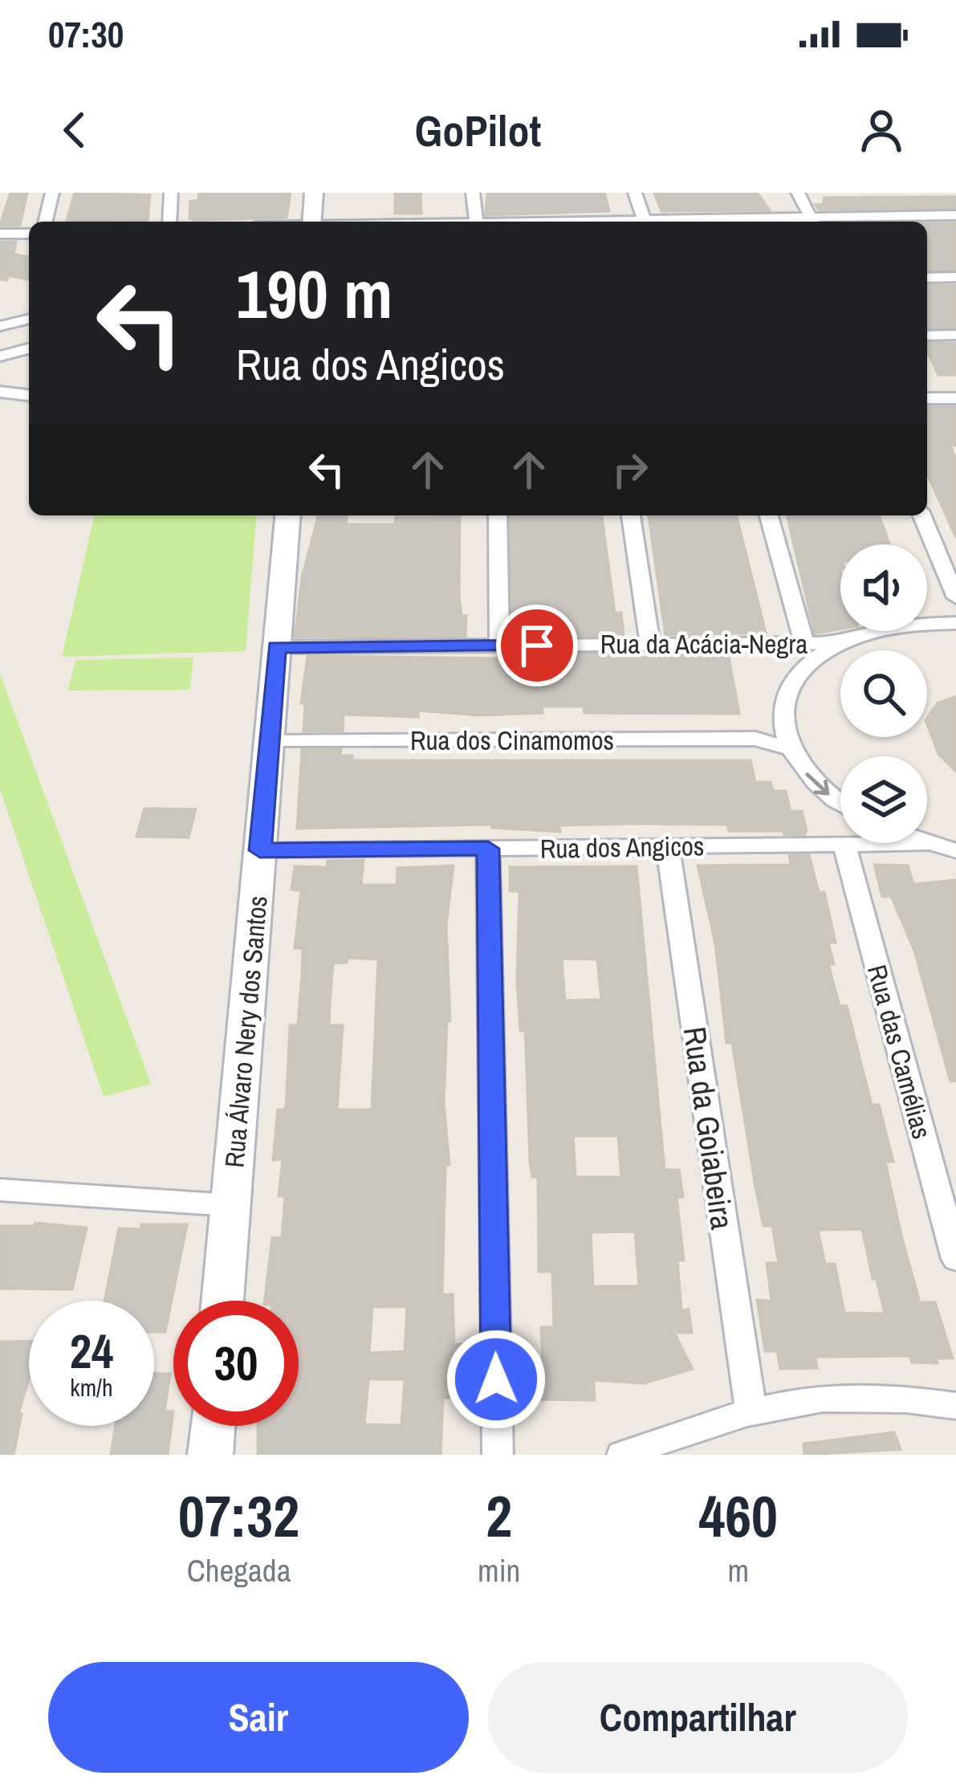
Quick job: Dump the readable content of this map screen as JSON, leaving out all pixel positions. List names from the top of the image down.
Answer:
{
  "streets": {
    "main road": ["Rua Álvaro Nery dos Santos"],
    "street": [
      "Rua da Acácia-Negra",
      "Rua dos Cinamomos",
      "Rua dos Angicos",
      "Rua das Camélias",
      "Rua da Goiabeira"
    ]
  },
  "crossings": [
    ["Rua da Acácia-Negra", "Rua Álvaro Nery dos Santos"],
    ["Rua dos Cinamomos", "Rua Álvaro Nery dos Santos"],
    ["Rua dos Angicos", "Rua Álvaro Nery dos Santos"],
    ["Rua dos Angicos", "Rua das Camélias"],
    ["Rua dos Angicos", "Rua da Goiabeira"]
  ],
  "page": {
    "status": "07:30",
    "header": "GoPilot",
    "turn": ["190 m", "Rua dos Angicos"],
    "speed": "24 km/h",
    "limit": "30",
    "eta": [
      "07:32",
      "Chegada",
      "2",
      "min",
      "460",
      "m"
    ],
    "buttons": ["Sair", "Compartilhar"]
  }
}
